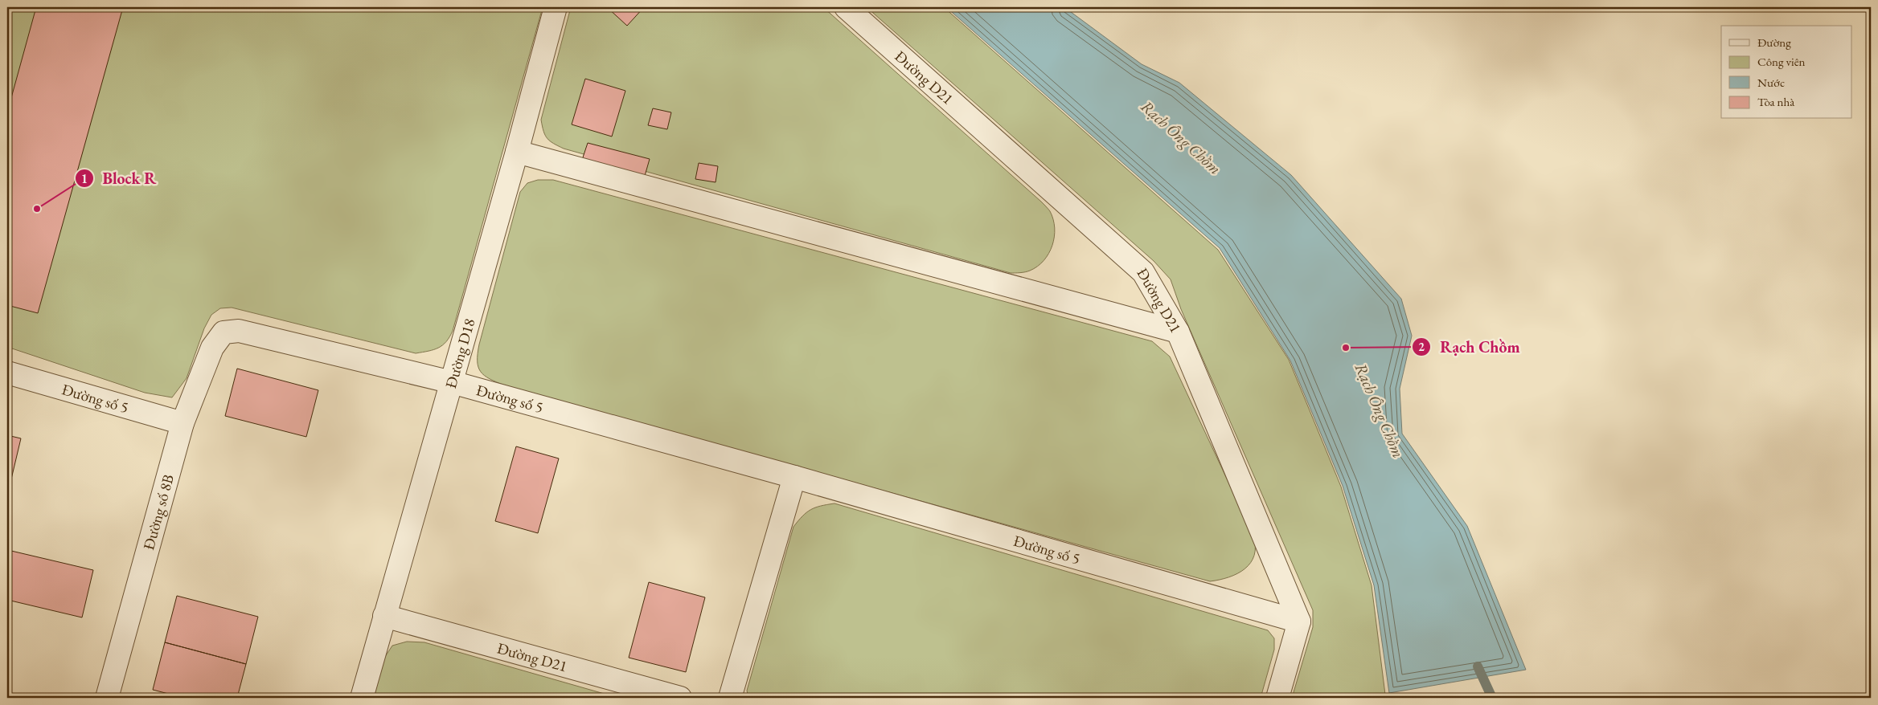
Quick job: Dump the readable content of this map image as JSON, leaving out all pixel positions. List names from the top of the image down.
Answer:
{
  "streets": {
    "street": [
      "Đường D21",
      "Đường D18",
      "Đường số 5",
      "Đường số 8B"
    ]
  },
  "crossings": [
    ["Đường D21", "Đường D18"],
    ["Đường D21", "Đường số 5"],
    ["Đường D18", "Đường số 5"],
    ["Đường số 5", "Đường số 8B"]
  ],
  "water": ["Rạch Ông Chồm"],
  "places": ["Block R", "Rạch Chồm"],
  "legend": [
    "Đường",
    "Công viên",
    "Nước",
    "Tòa nhà"
  ]
}
